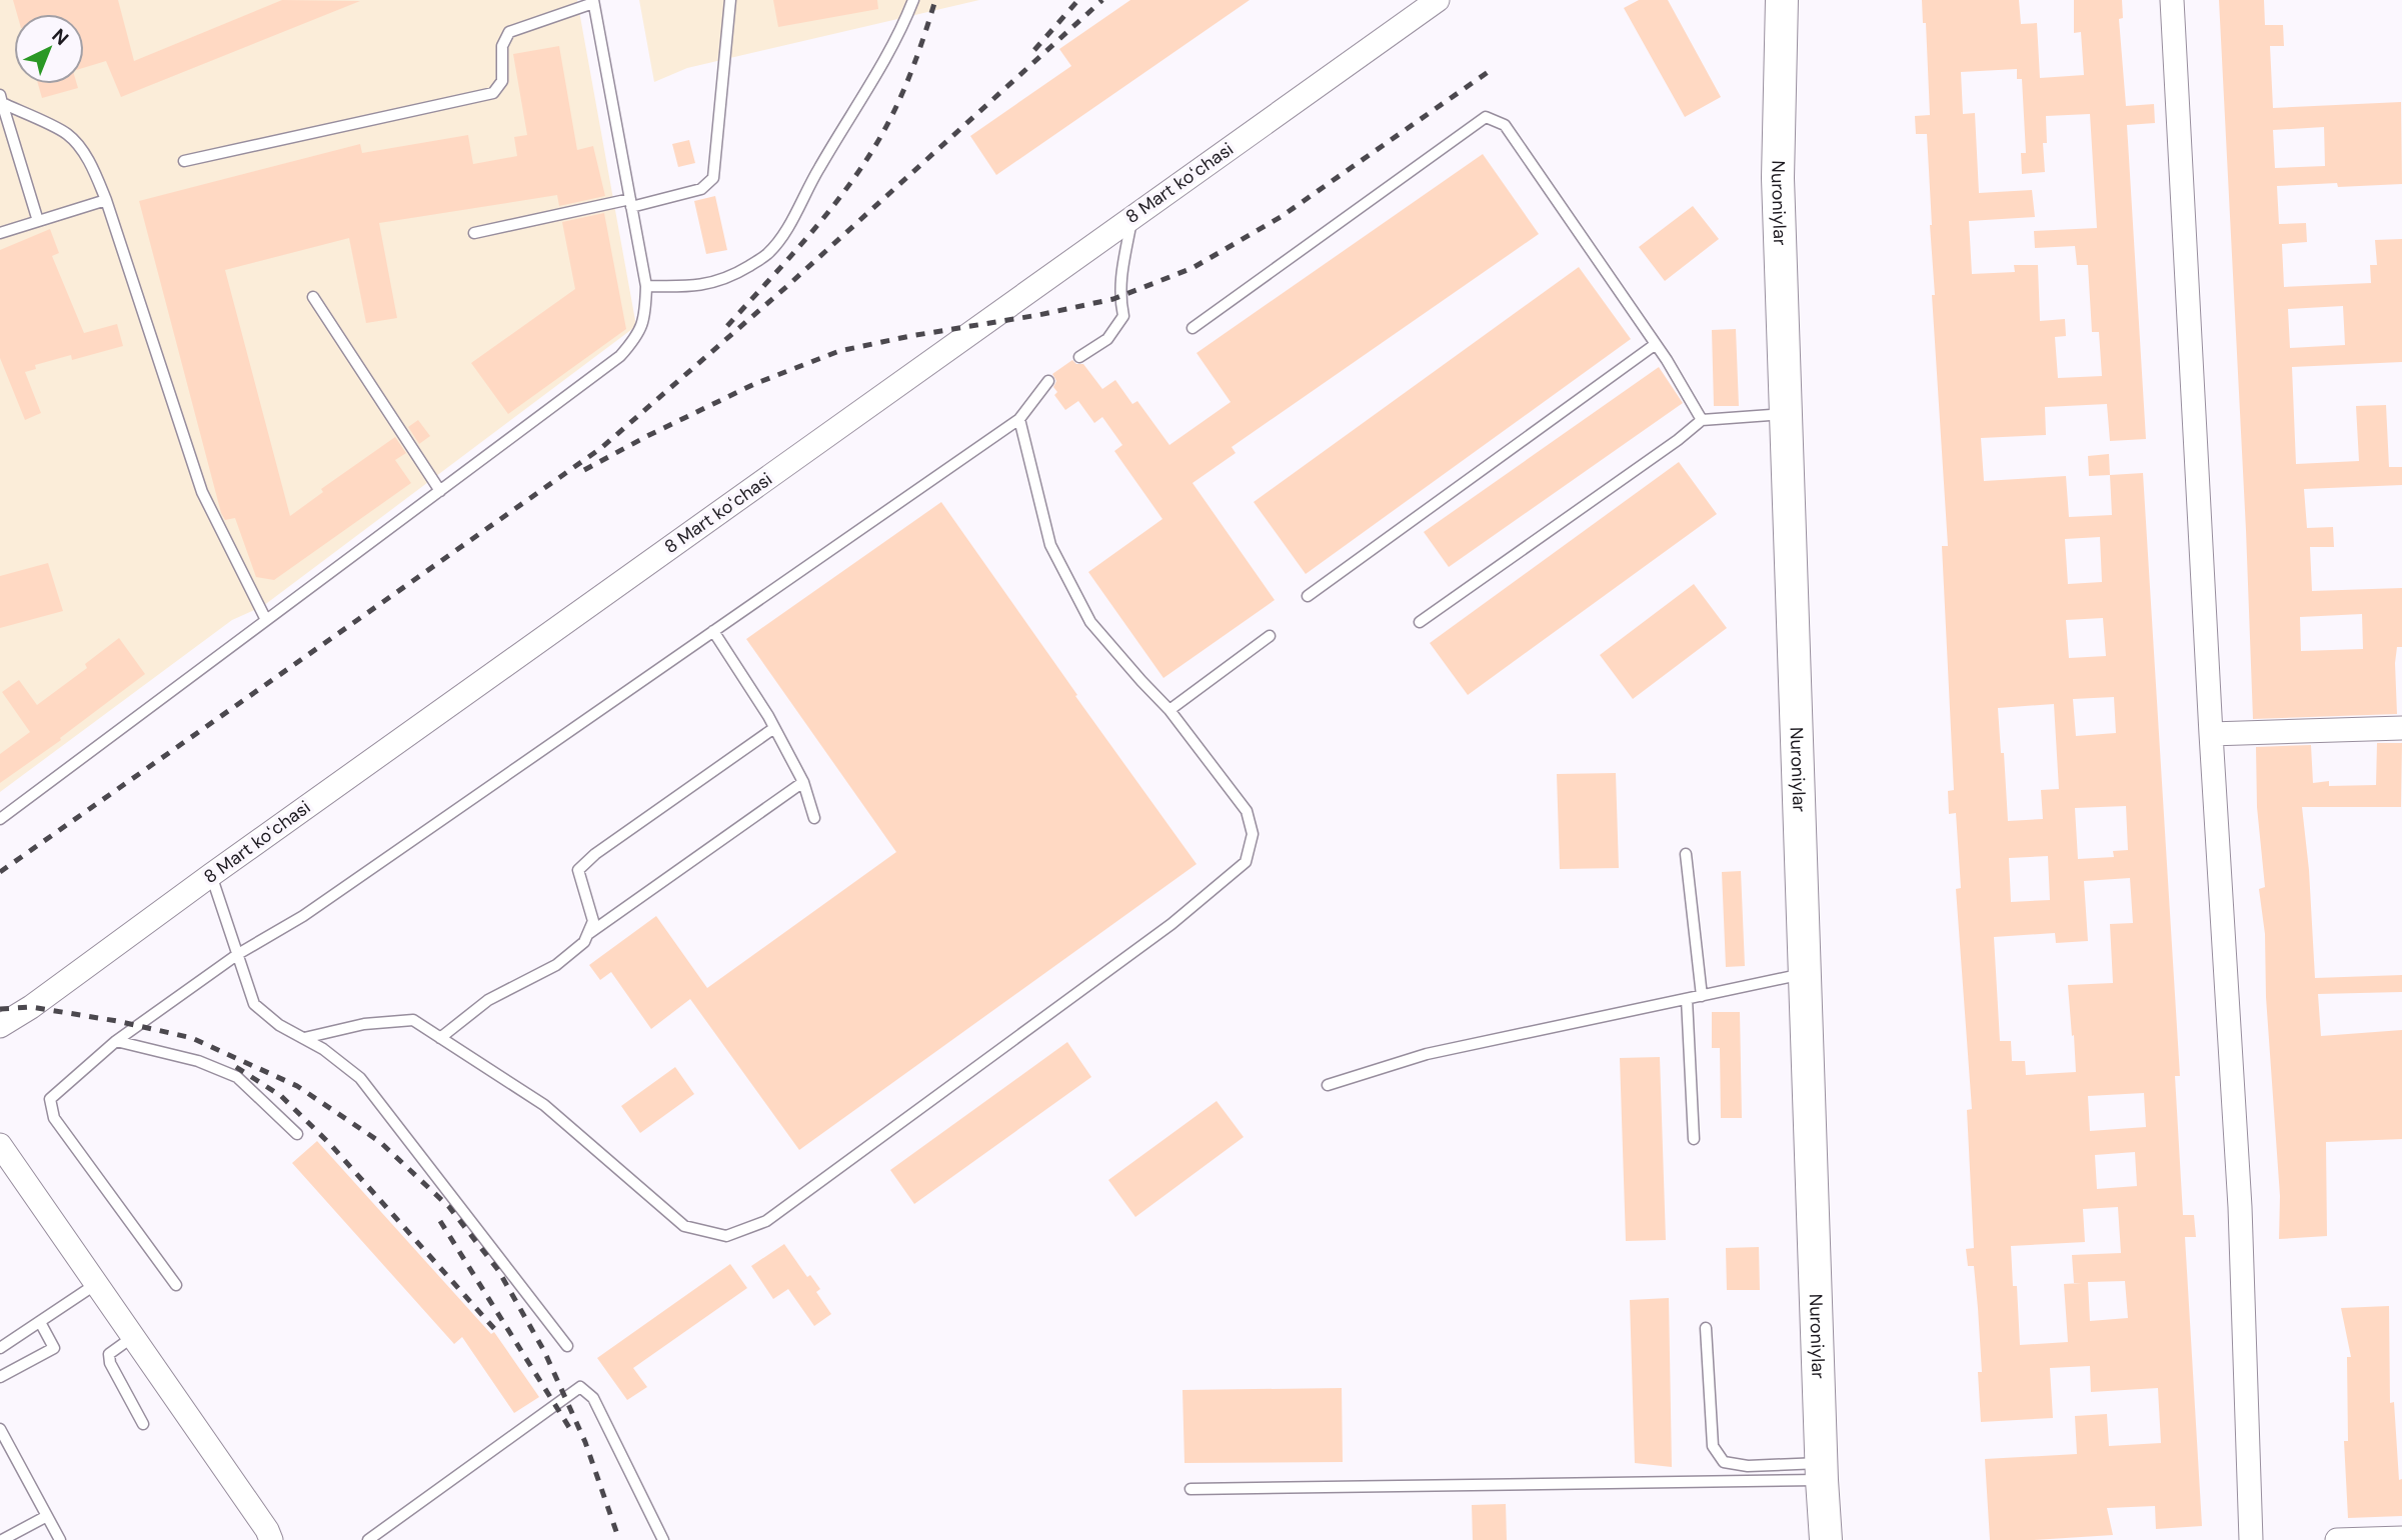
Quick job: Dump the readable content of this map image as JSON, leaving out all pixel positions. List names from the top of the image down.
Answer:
{
  "streets": {
    "main road": ["Nuroniylar"],
    "street": ["8 Mart koʻchasi"]
  },
  "north": "top right"
}
